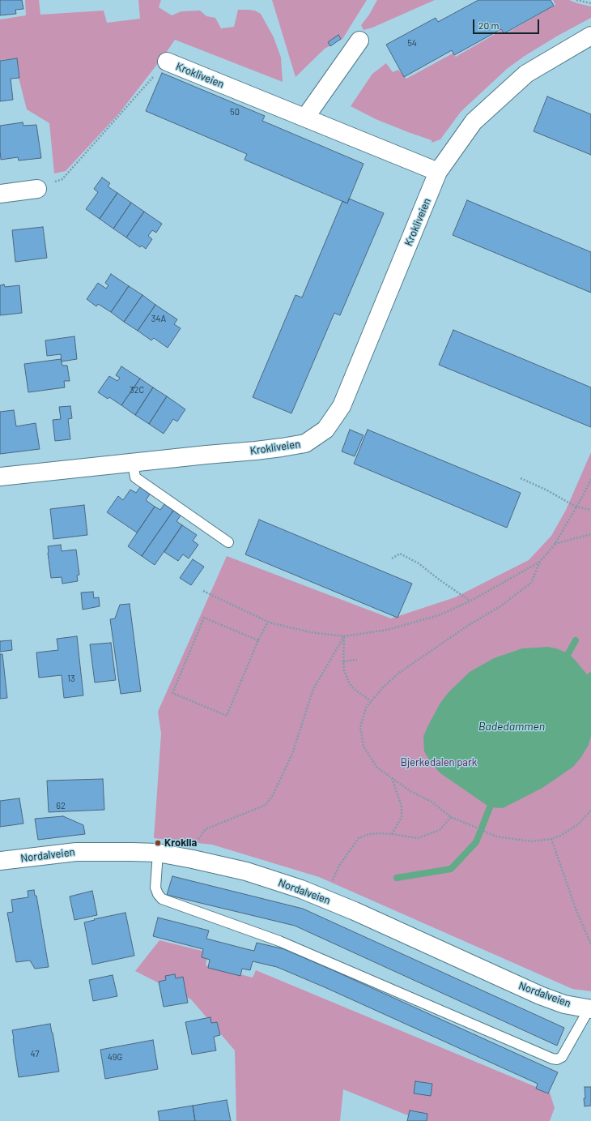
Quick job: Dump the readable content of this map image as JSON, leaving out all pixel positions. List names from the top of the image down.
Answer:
{
  "streets": {
    "street": ["Krokliveien", "Nordalveien"]
  },
  "water": ["Badedammen"],
  "parks": ["Bjerkedalen park"],
  "places": ["Kroklia"],
  "house_numbers": [
    "54",
    "50",
    "34A",
    "32C",
    "13",
    "62",
    "47",
    "49G"
  ],
  "scale_bar": "20 m"
}
